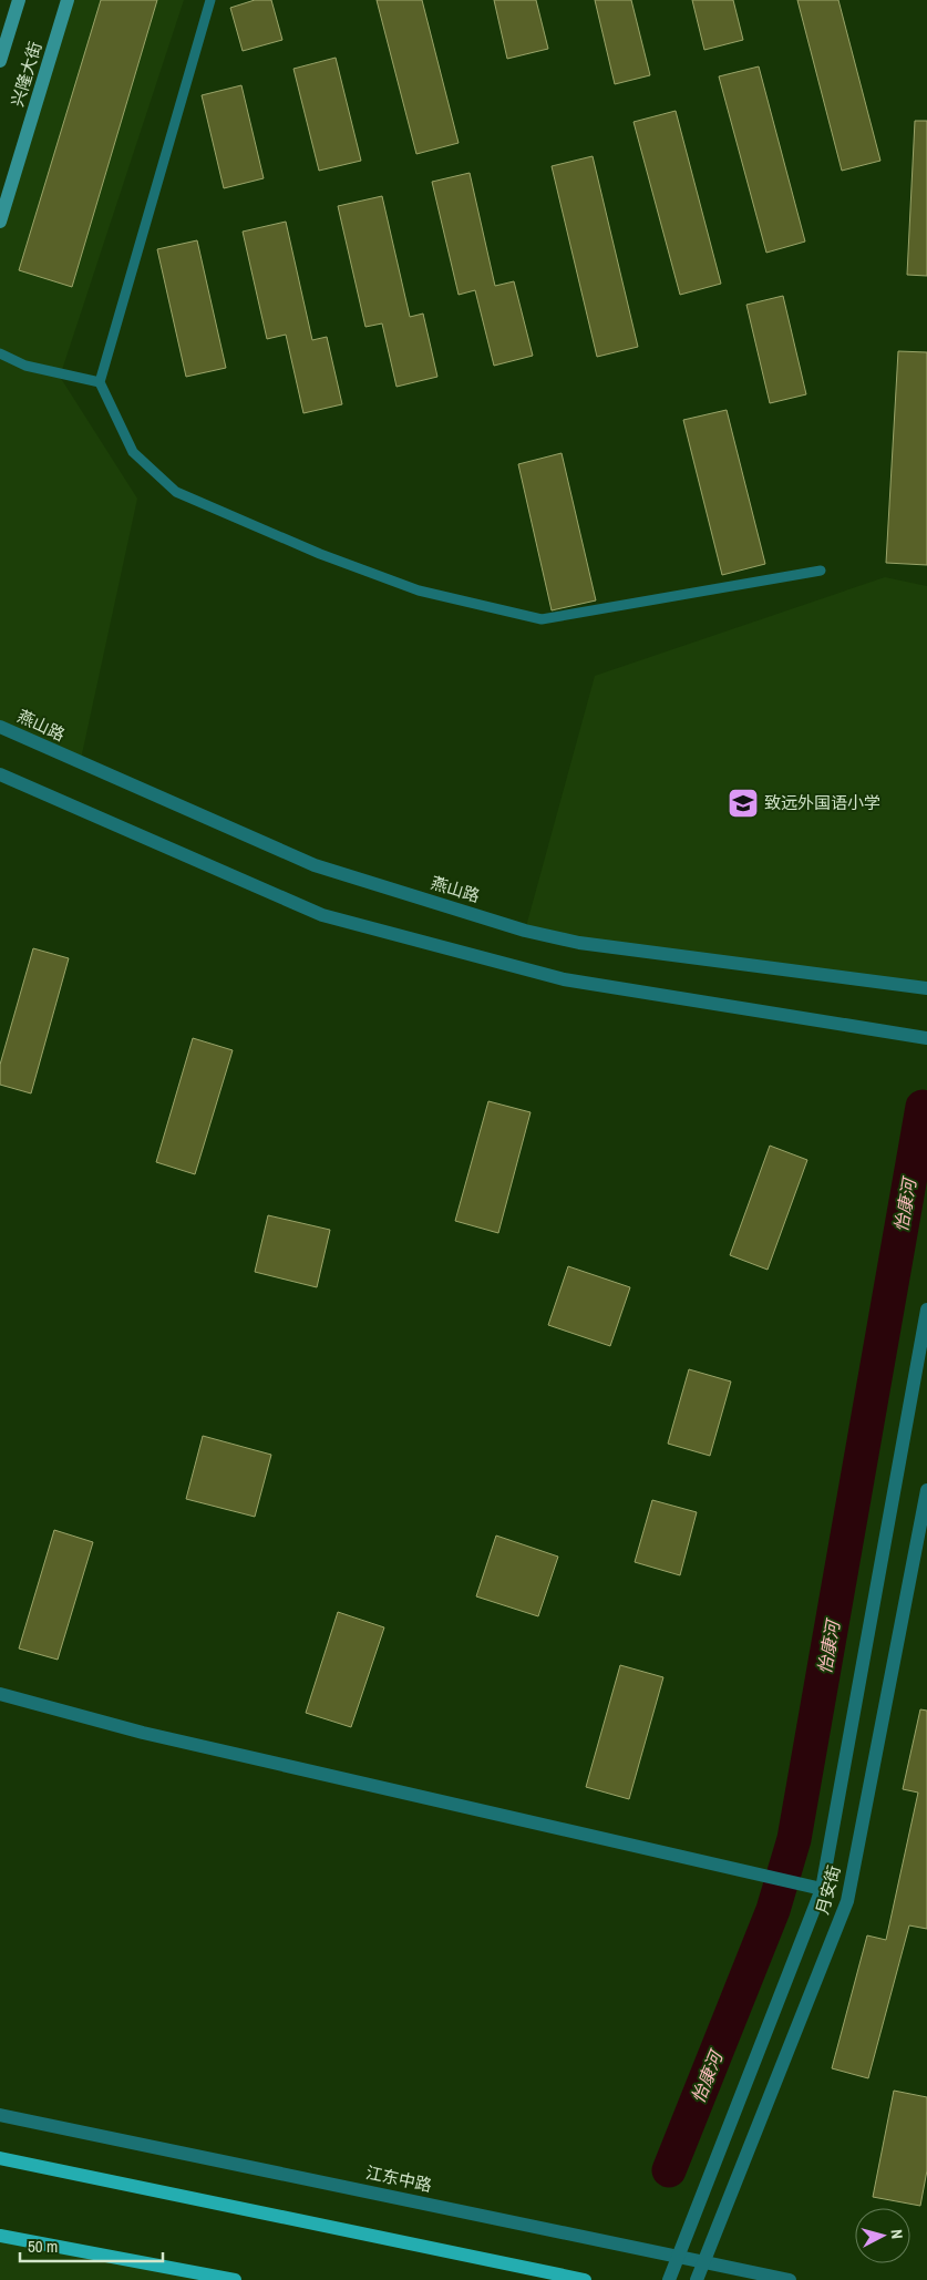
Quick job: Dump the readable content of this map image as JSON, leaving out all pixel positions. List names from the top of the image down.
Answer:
{
  "streets": {
    "main road": ["兴隆大街"],
    "street": ["燕山路", "月安街", "江东中路"]
  },
  "crossings": [
    ["月安街", "江东中路"]
  ],
  "water": ["怡康河"],
  "places": {
    "school or university": ["致远外国语小学"]
  },
  "scale_bar": "50 m",
  "north": "right"
}
